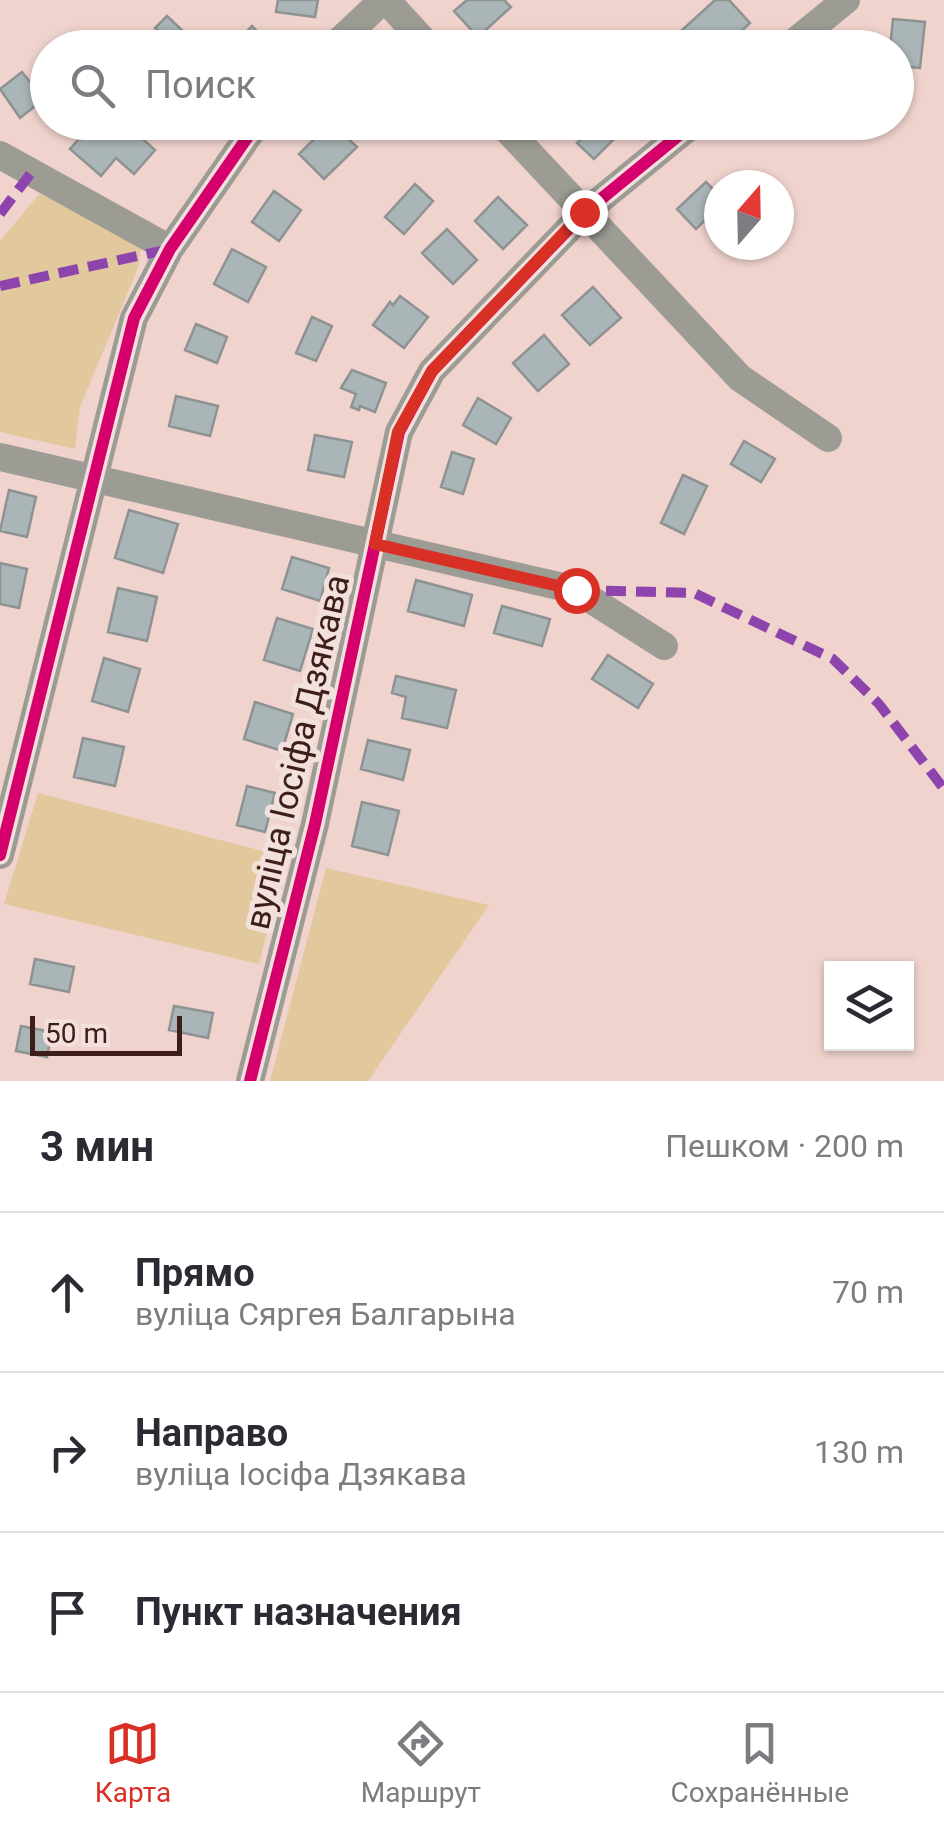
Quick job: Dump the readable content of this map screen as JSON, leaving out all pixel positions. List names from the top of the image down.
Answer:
{
  "streets": {
    "street": ["вуліца Іосіфа Дзякава"]
  },
  "scale_bar": "50 m",
  "north": "top",
  "page": {
    "search": "Поиск",
    "scale": "50 m",
    "heading": ["3 мин", "Пешком · 200 m"],
    "list": [
      ["Прямо", "вуліца Сяргея Балгарына", "70 m"],
      ["Направо", "вуліца Іосіфа Дзякава", "130 m"],
      "Пункт назначения"
    ],
    "nav": ["Карта", "Маршрут", "Сохранённые"]
  }
}
